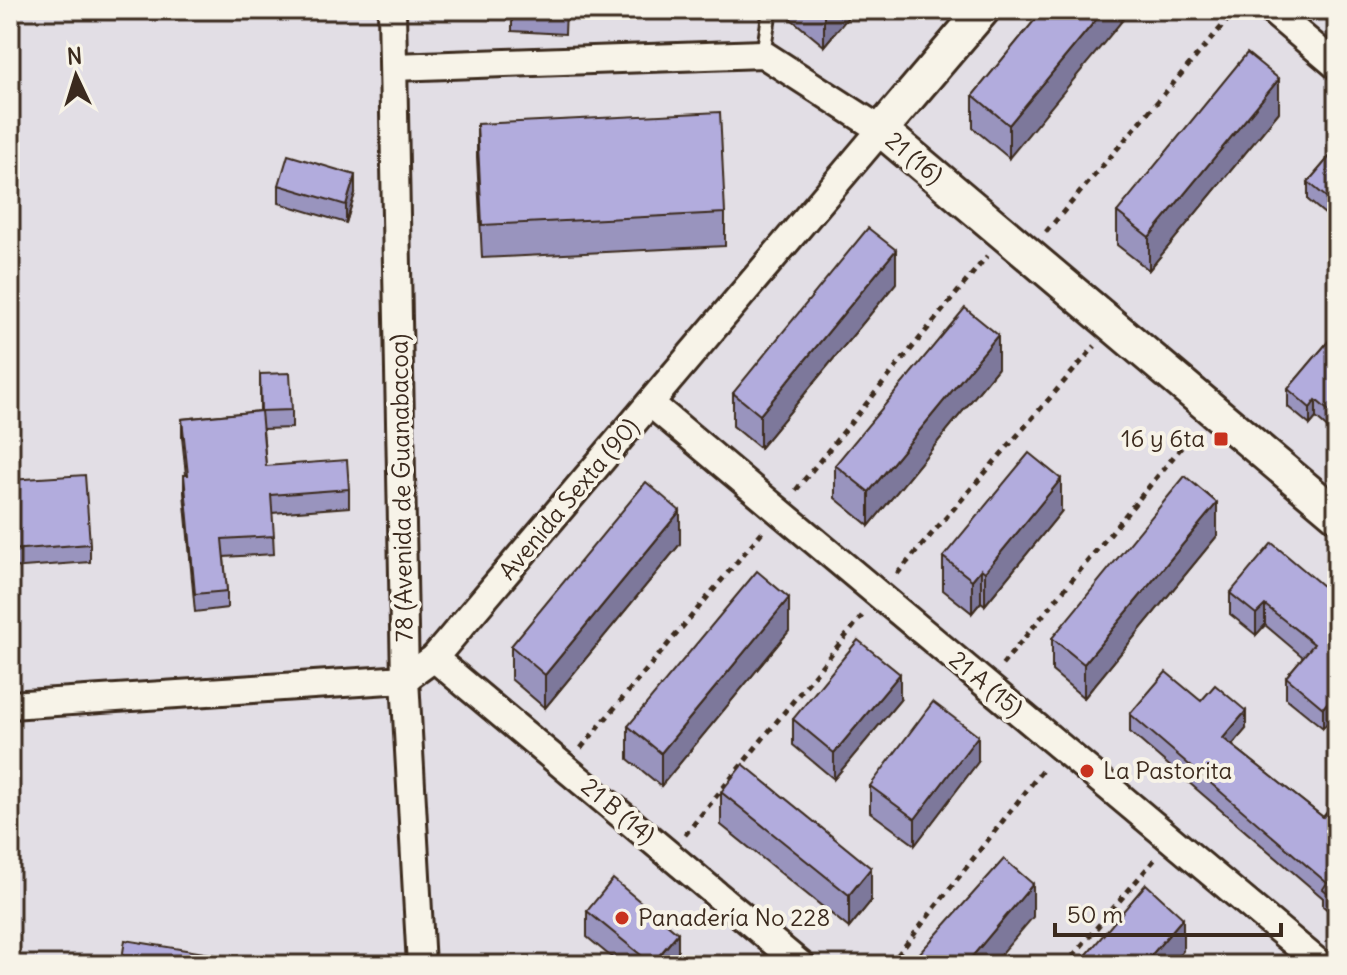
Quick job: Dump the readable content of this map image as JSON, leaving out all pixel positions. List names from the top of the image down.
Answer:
{
  "streets": {
    "street": [
      "21 (16)",
      "78 (Avenida de Guanabacoa)",
      "Avenida Sexta (90)",
      "21 A (15)",
      "21 B (14)"
    ]
  },
  "crossings": [
    ["21 (16)", "Avenida Sexta (90)"],
    ["78 (Avenida de Guanabacoa)", "Avenida Sexta (90)"],
    ["Avenida Sexta (90)", "21 A (15)"],
    ["Avenida Sexta (90)", "21 B (14)"]
  ],
  "places": {
    "transit": ["16 y 6ta"],
    "other": ["La Pastorita", "Panadería No 228"]
  },
  "scale_bar": "50 m",
  "north": "top"
}
